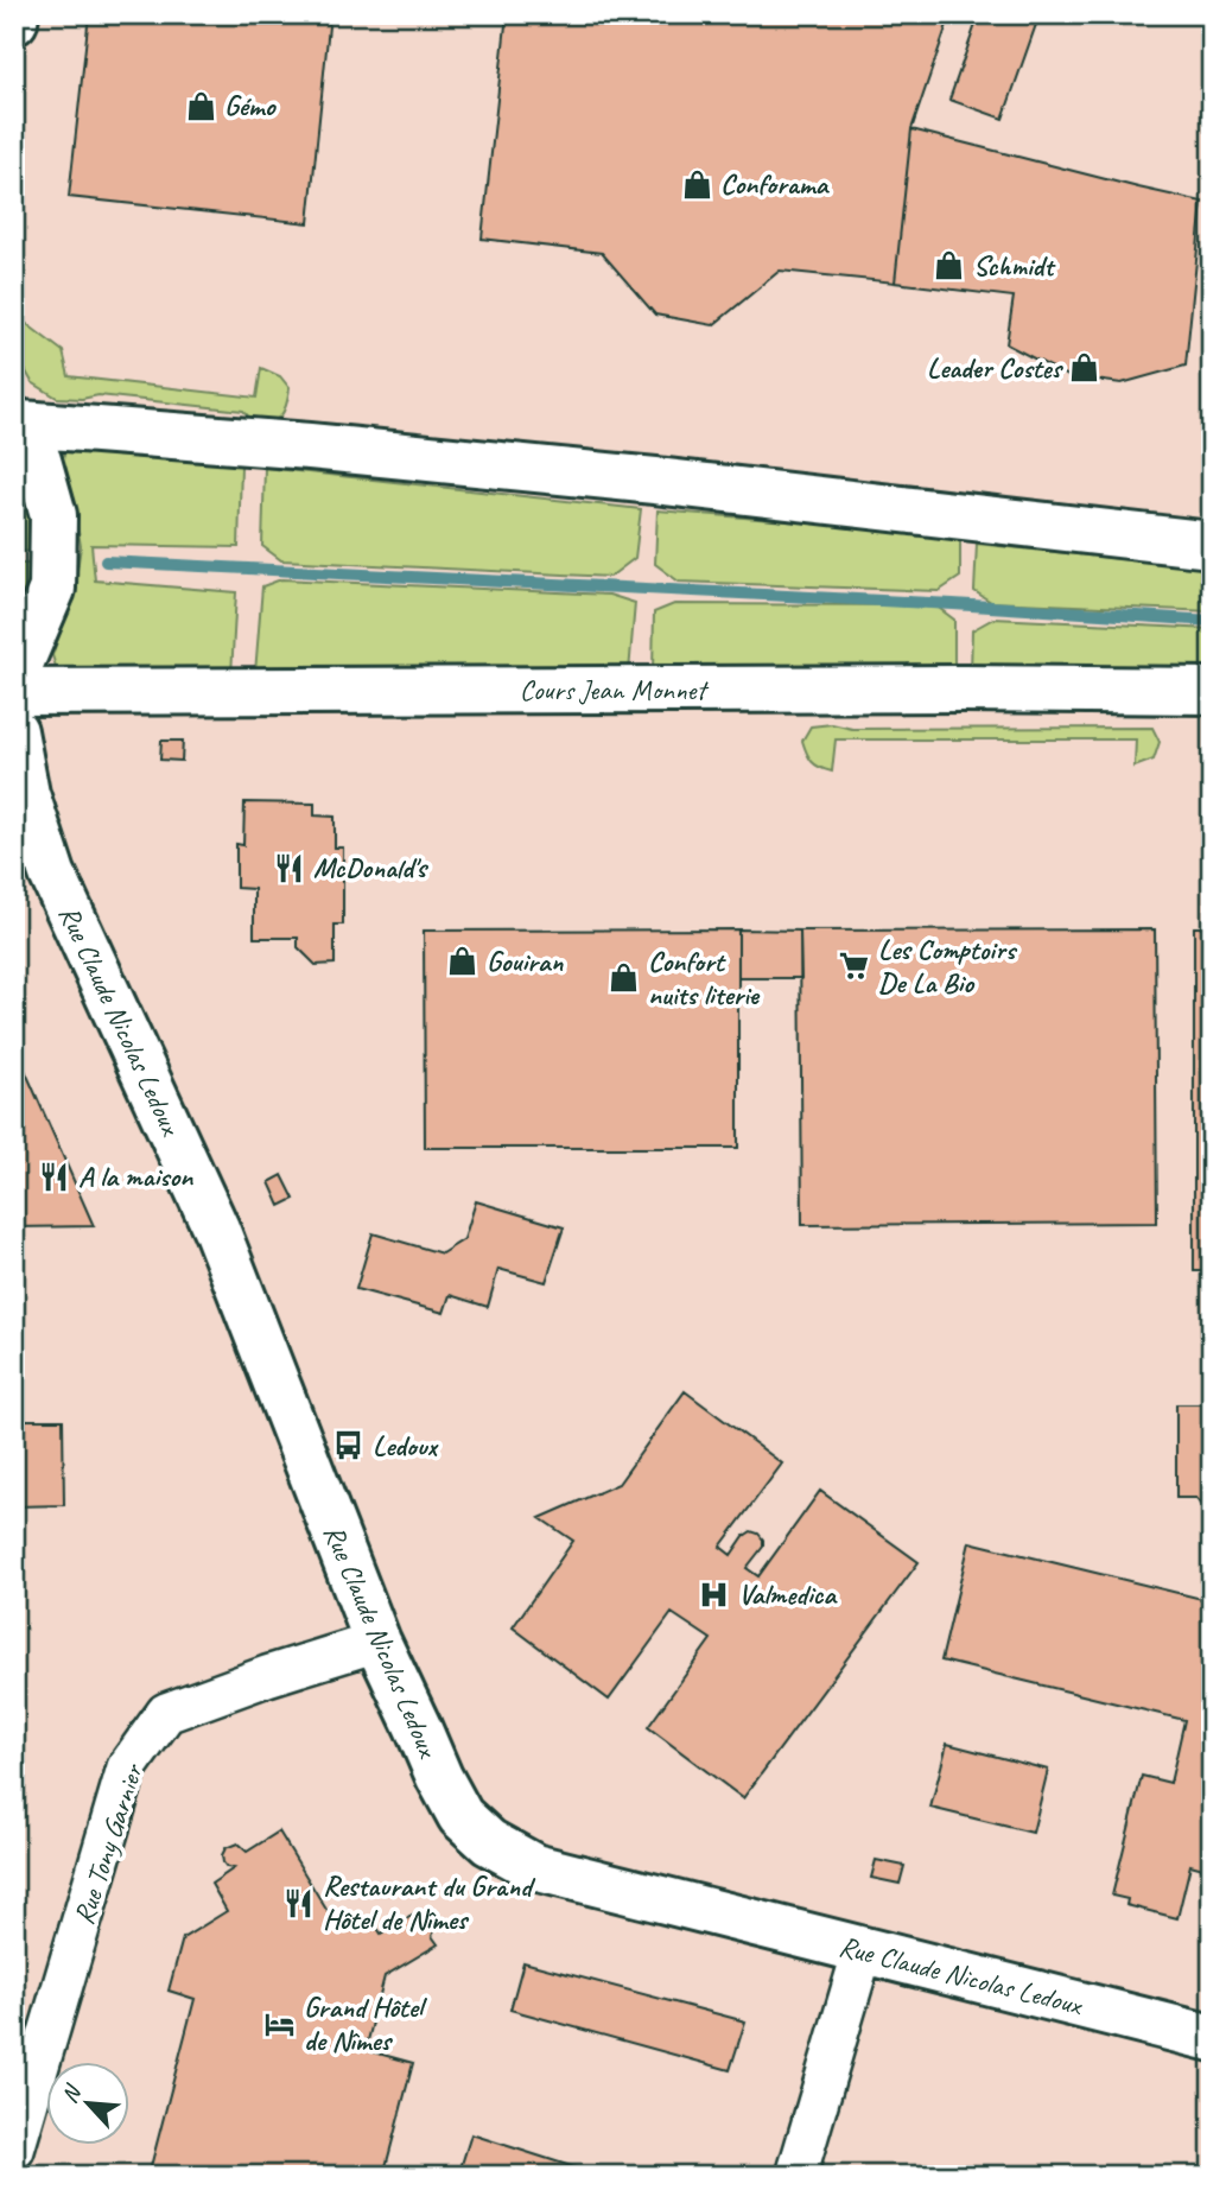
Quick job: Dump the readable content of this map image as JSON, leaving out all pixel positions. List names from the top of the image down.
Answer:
{
  "streets": {
    "main road": ["Cours Jean Monnet", "Rue Claude Nicolas Ledoux"],
    "street": ["Rue Tony Garnier"]
  },
  "crossings": [
    ["Rue Claude Nicolas Ledoux", "Rue Tony Garnier"]
  ],
  "places": {
    "shop": [
      "Gémo",
      "Conforama",
      "Schmidt",
      "Leader Costes",
      "Gouiran",
      "Confort nuits literie"
    ],
    "restaurant": ["McDonald's", "A la maison", "Restaurant du Grand Hôtel de Nîmes"],
    "supermarket": ["Les Comptoirs De La Bio"],
    "bus stop": ["Ledoux"],
    "hospital": ["Valmedica"],
    "hotel": ["Grand Hôtel de Nîmes"]
  },
  "north": "top left"
}
